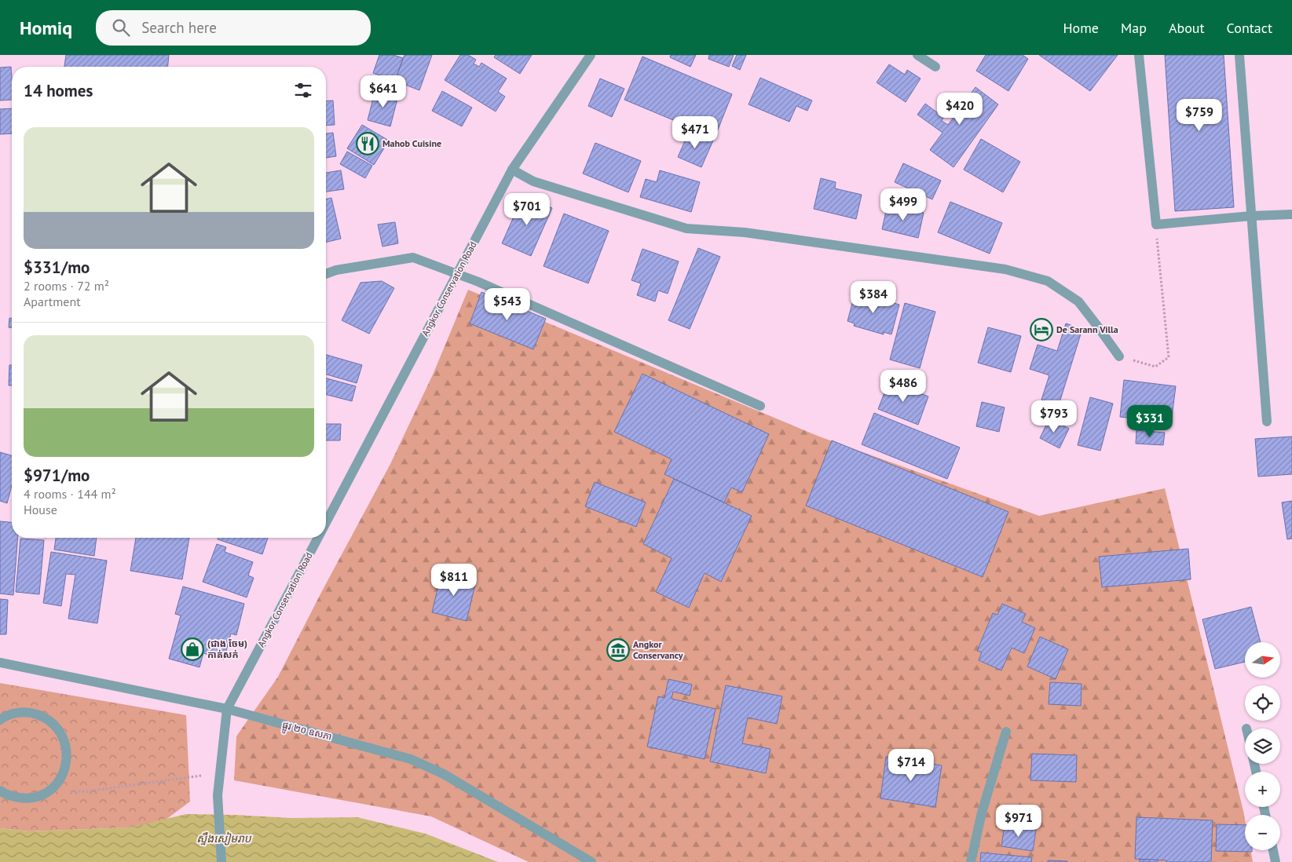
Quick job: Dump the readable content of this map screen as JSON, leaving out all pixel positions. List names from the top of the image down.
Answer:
{
  "streets": {
    "street": ["Angkor Conservation Road", "ផ្លូវ ២០ ឧសភា"]
  },
  "crossings": [
    ["Angkor Conservation Road", "ផ្លូវ ២០ ឧសភា"]
  ],
  "water": ["ស្ទឹងសៀមរាប"],
  "places": {
    "restaurant": ["Mahob Cuisine"],
    "hotel": ["De Sarann Villa"],
    "shop": ["(ជាង ចែម) កាត់សក់"],
    "museum": ["Angkor Conservancy"]
  },
  "north": "right",
  "page": {
    "header": "Homiq",
    "search": "Search here",
    "nav": [
      "Home",
      "Map",
      "About",
      "Contact"
    ],
    "heading": "14 homes",
    "price": [
      "$641",
      "$420",
      "$759",
      "$471",
      "$499",
      "$701",
      "$384",
      "$543",
      "$486",
      "$793",
      "$331",
      "$811",
      "$714",
      "$971"
    ],
    "list": [
      {
        "name": "$331/mo",
        "note": "2 rooms · 72 m² · Apartment"
      },
      {
        "name": "$971/mo",
        "note": "4 rooms · 144 m² · House"
      }
    ],
    "map_buttons": ["+", "−"]
  }
}
